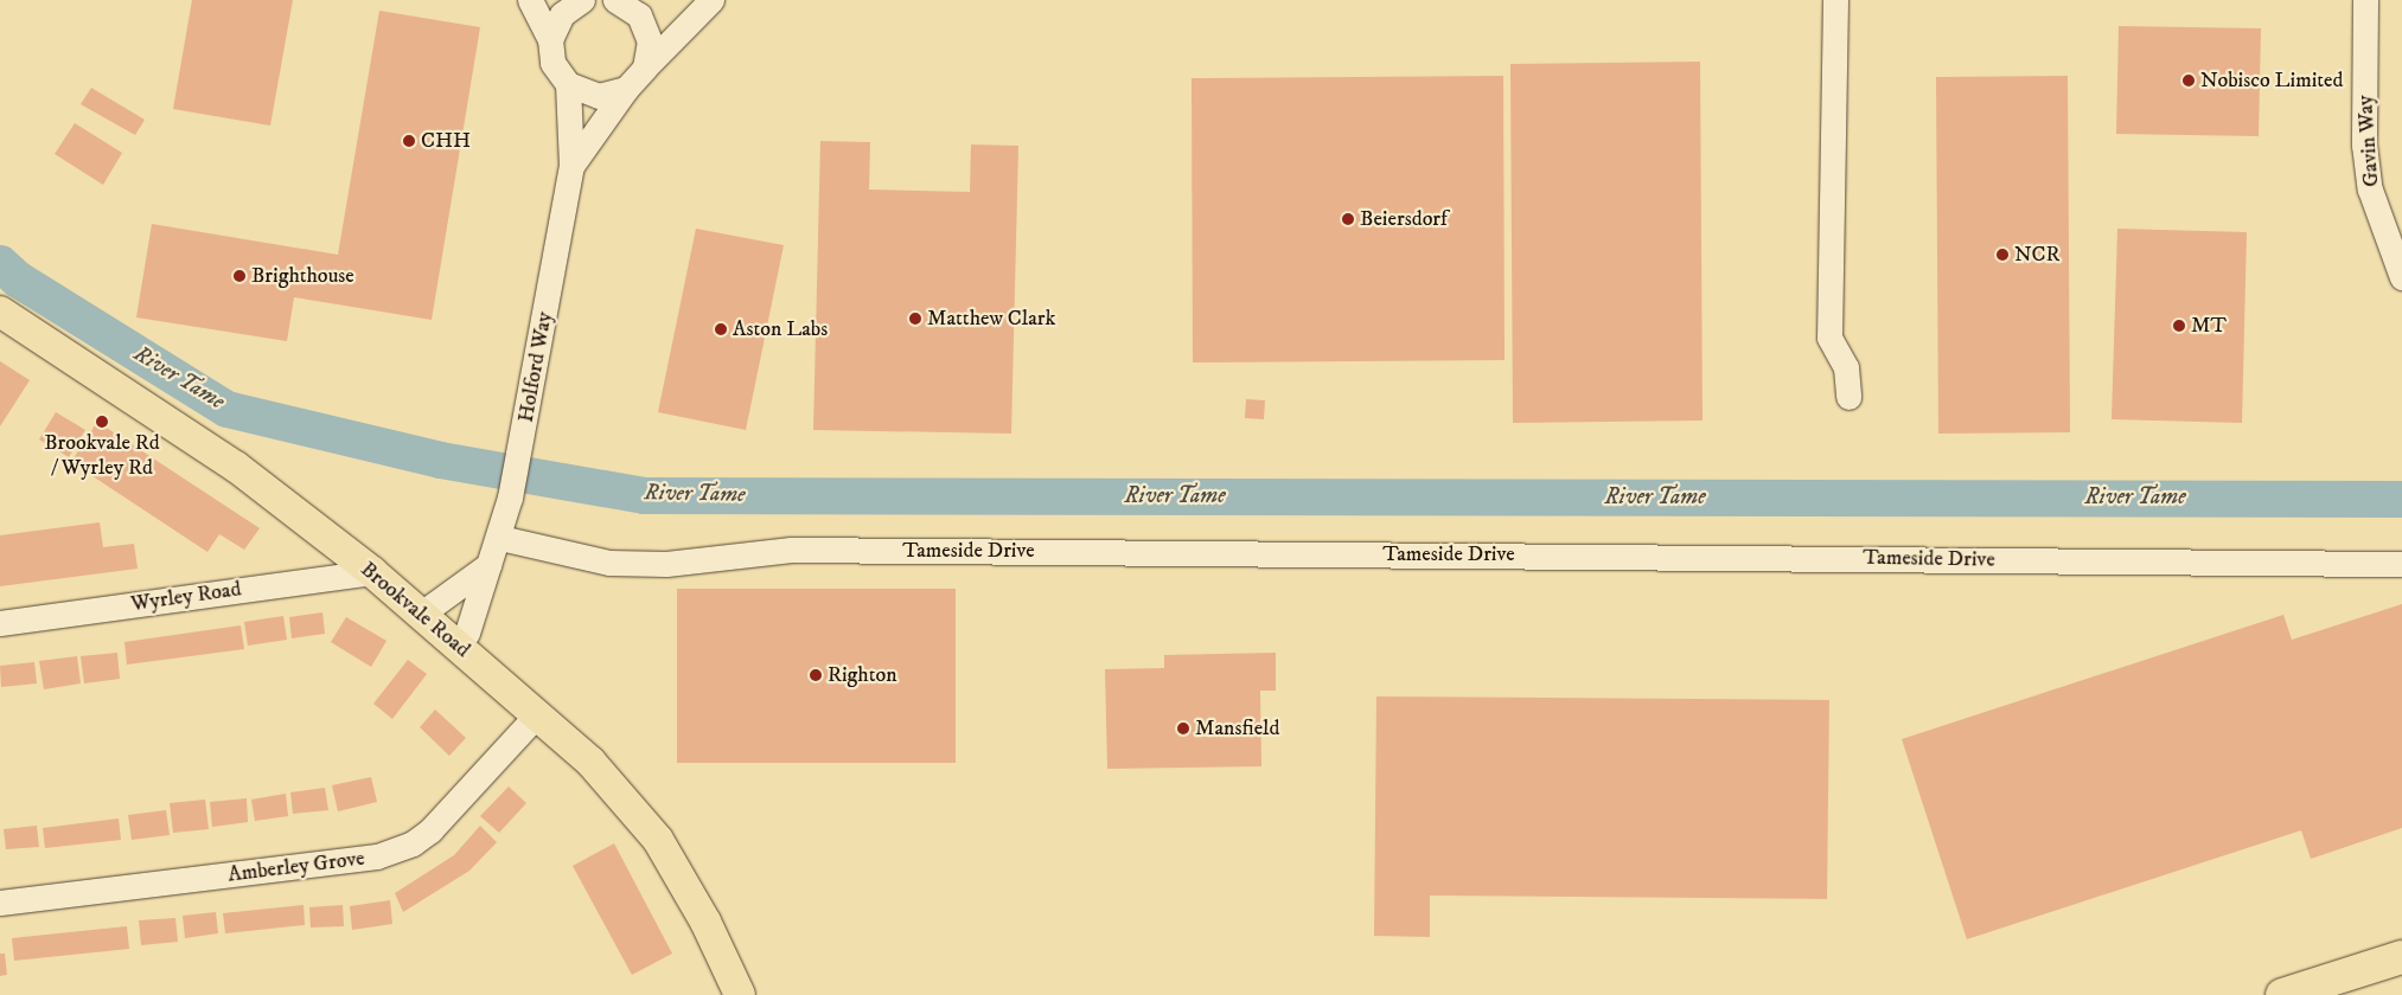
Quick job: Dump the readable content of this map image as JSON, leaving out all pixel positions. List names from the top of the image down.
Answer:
{
  "streets": {
    "main road": ["Brookvale Road"],
    "street": [
      "Gavin Way",
      "Holford Way",
      "Tameside Drive",
      "Wyrley Road",
      "Amberley Grove"
    ]
  },
  "crossings": [
    ["Holford Way", "Tameside Drive"],
    ["Holford Way", "Brookvale Road"],
    ["Wyrley Road", "Brookvale Road"],
    ["Brookvale Road", "Amberley Grove"]
  ],
  "water": ["River Tame"],
  "places": [
    "Nobisco Limited",
    "CHH",
    "Beiersdorf",
    "NCR",
    "Brighthouse",
    "Matthew Clark",
    "MT",
    "Aston Labs",
    "Brookvale Rd / Wyrley Rd",
    "Righton",
    "Mansfield"
  ]
}
